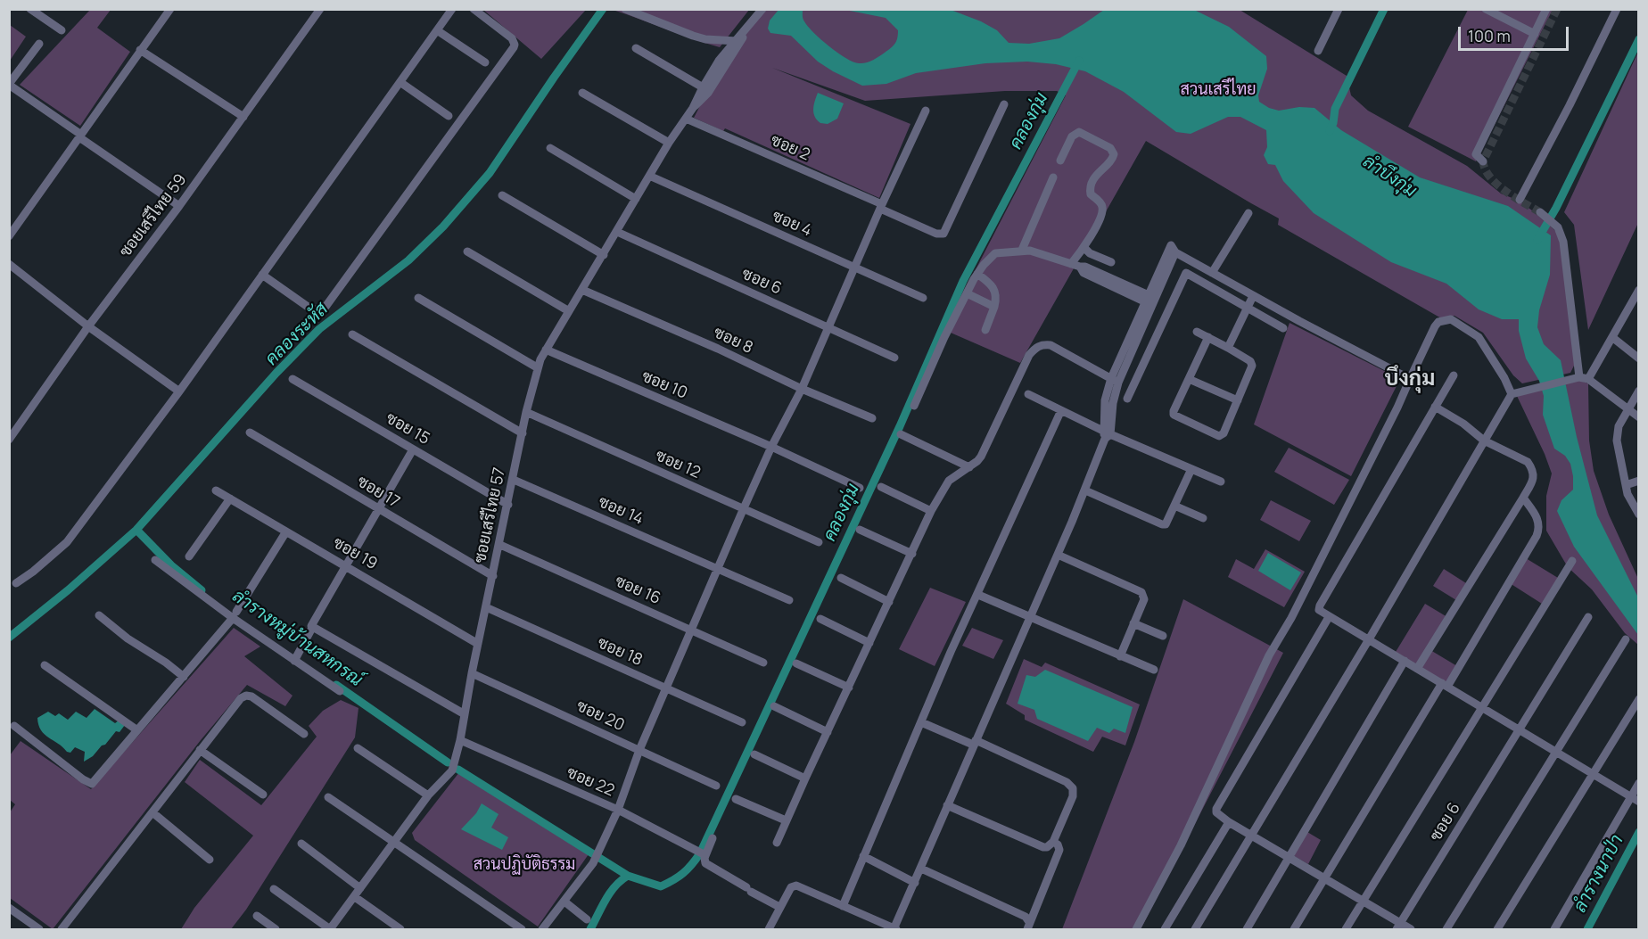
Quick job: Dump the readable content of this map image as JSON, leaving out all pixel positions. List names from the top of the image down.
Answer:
{
  "streets": {
    "street": [
      "ซอย 2",
      "ซอยเสรีไทย 59",
      "ซอย 4",
      "ซอย 6",
      "ซอย 8",
      "ซอย 10",
      "ซอย 15",
      "ซอย 12",
      "ซอย 17",
      "ซอย 14",
      "ซอยเสรีไทย 57",
      "ซอย 19",
      "ซอย 16",
      "ซอย 18",
      "ซอย 20",
      "ซอย 22"
    ]
  },
  "crossings": [
    ["ซอย 2", "ซอยเสรีไทย 57"],
    ["ซอย 4", "ซอยเสรีไทย 57"],
    ["ซอย 6", "ซอยเสรีไทย 57"],
    ["ซอย 8", "ซอยเสรีไทย 57"],
    ["ซอย 10", "ซอยเสรีไทย 57"],
    ["ซอย 15", "ซอยเสรีไทย 57"],
    ["ซอย 12", "ซอยเสรีไทย 57"],
    ["ซอย 17", "ซอยเสรีไทย 57"],
    ["ซอย 14", "ซอยเสรีไทย 57"],
    ["ซอยเสรีไทย 57", "ซอย 19"],
    ["ซอยเสรีไทย 57", "ซอย 16"],
    ["ซอยเสรีไทย 57", "ซอย 18"],
    ["ซอยเสรีไทย 57", "ซอย 20"],
    ["ซอยเสรีไทย 57", "ซอย 22"]
  ],
  "districts": ["บึงกุ่ม"],
  "water": [
    "คลองกุ่ม",
    "ลำบึงกุ่ม",
    "คลองระหัส",
    "ลำรางหมู่บ้านสหกรณ์",
    "ลำรางนาป่า"
  ],
  "parks": ["สวนเสรีไทย", "สวนปฏิบัติธรรม"],
  "scale_bar": "100 m"
}
